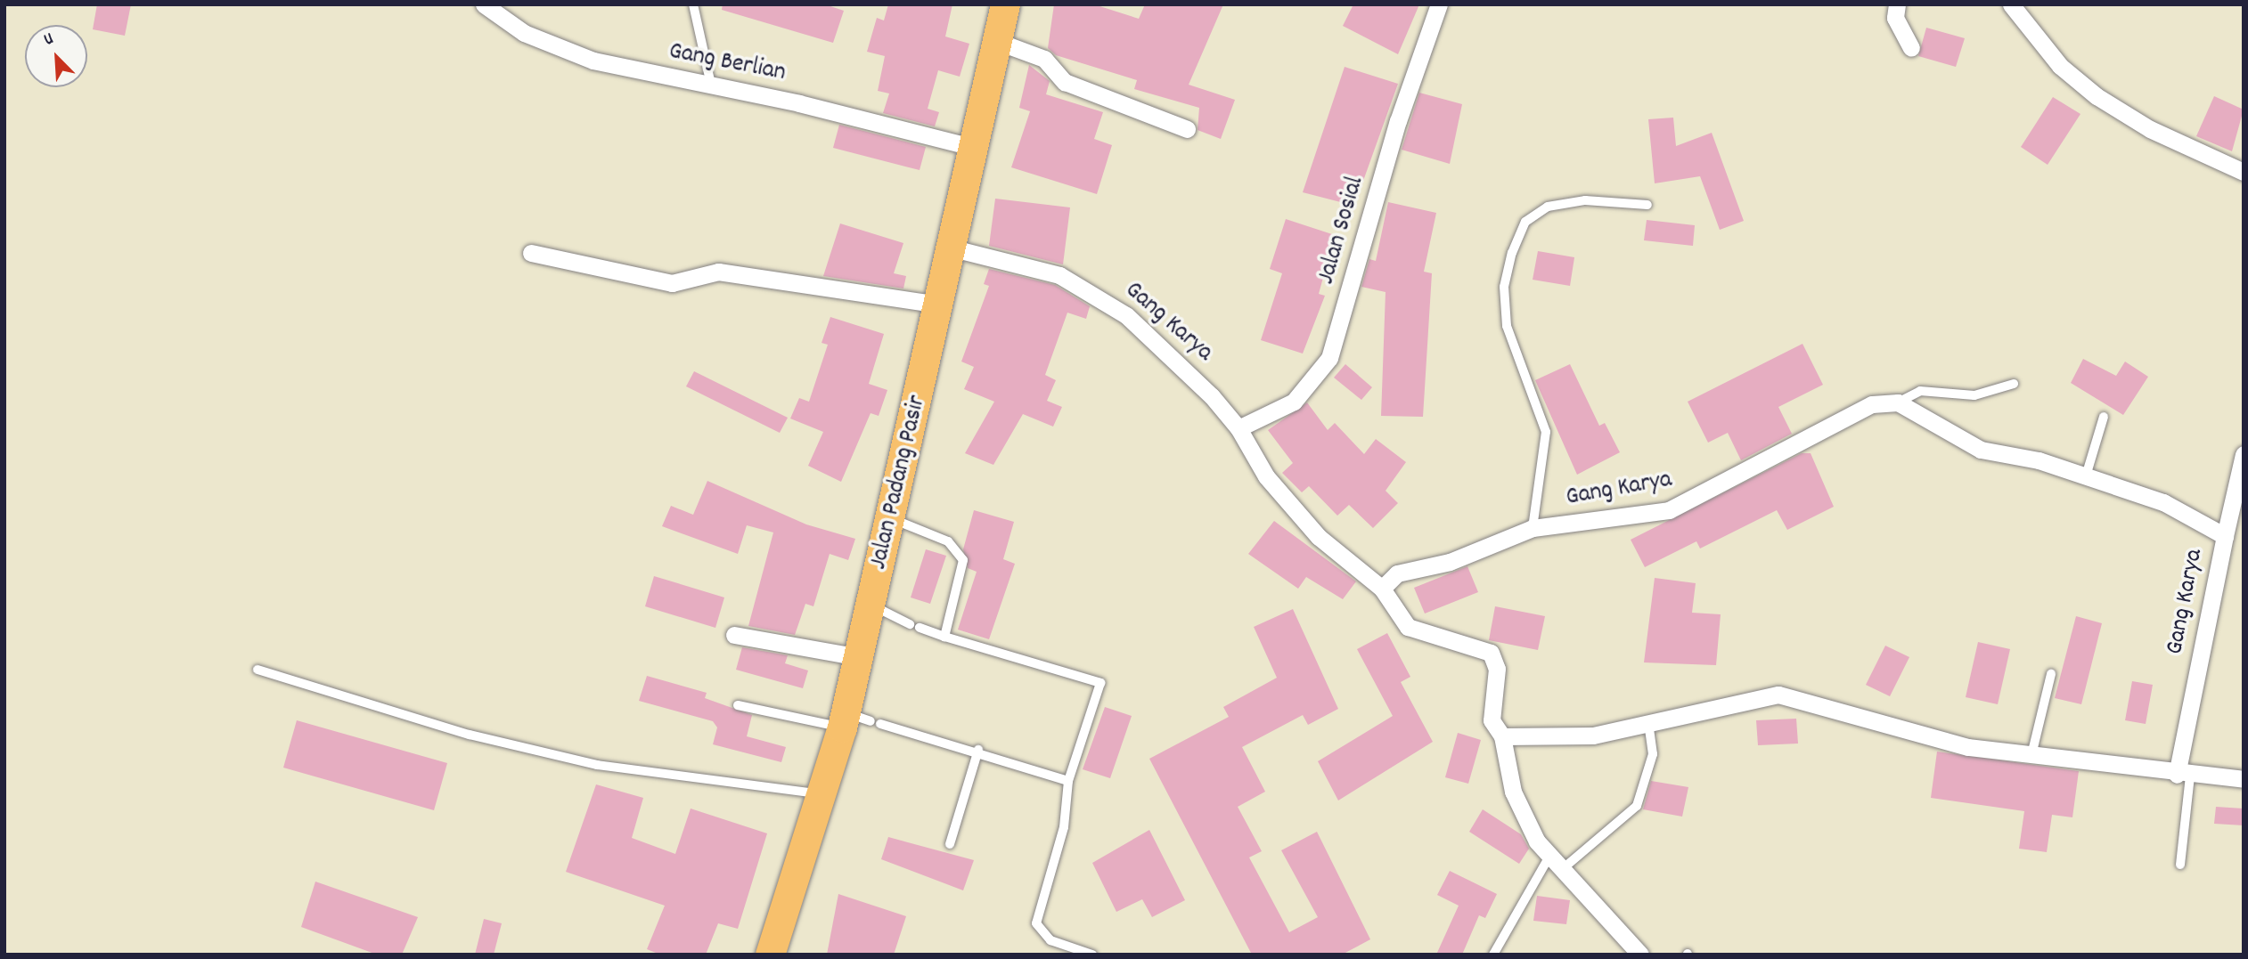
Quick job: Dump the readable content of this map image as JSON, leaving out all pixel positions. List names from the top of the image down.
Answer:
{
  "streets": {
    "highway": ["Jalan Padang Pasir"],
    "street": ["Gang Berlian", "Jalan Sosial", "Gang Karya"]
  },
  "crossings": [
    ["Gang Berlian", "Jalan Padang Pasir"],
    ["Jalan Sosial", "Gang Karya"],
    ["Gang Karya", "Jalan Padang Pasir"]
  ],
  "north": "top left"
}
